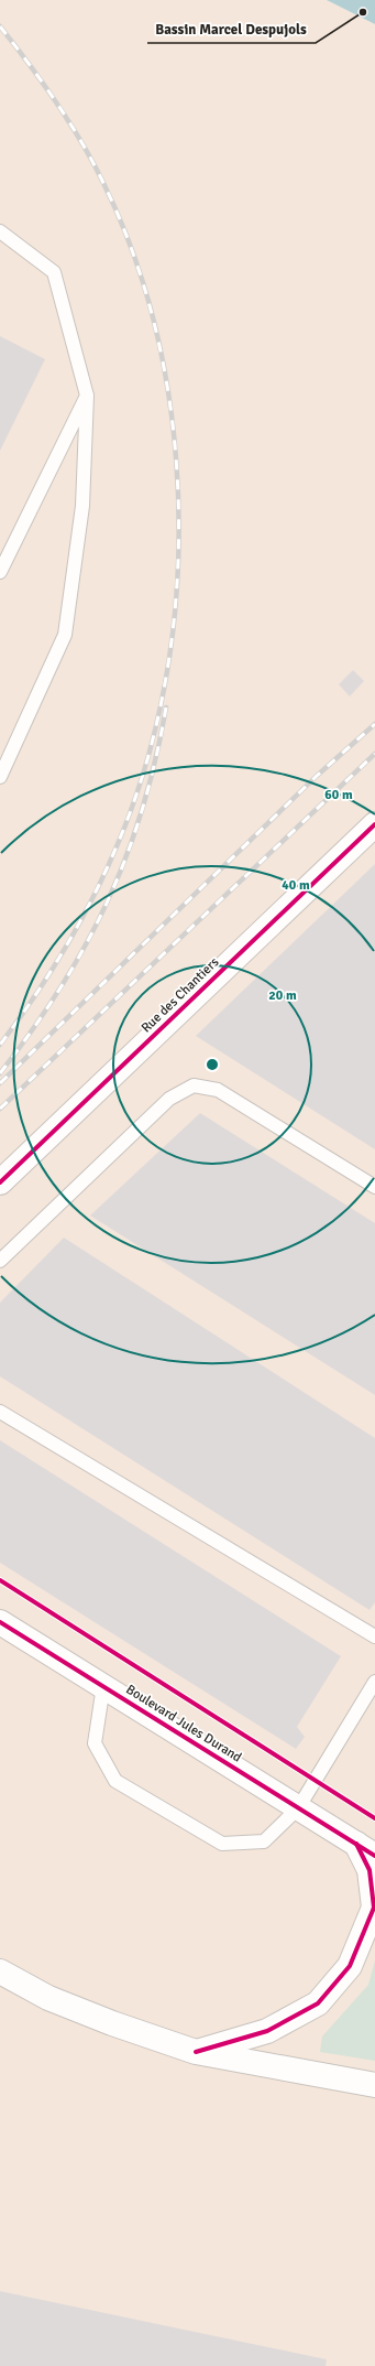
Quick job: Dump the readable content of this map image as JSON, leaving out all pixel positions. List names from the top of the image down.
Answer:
{
  "streets": {
    "street": ["Rue des Chantiers", "Boulevard Jules Durand"]
  },
  "places": ["Bassin Marcel Despujols"],
  "rings": ["60 m", "40 m", "20 m"]
}
